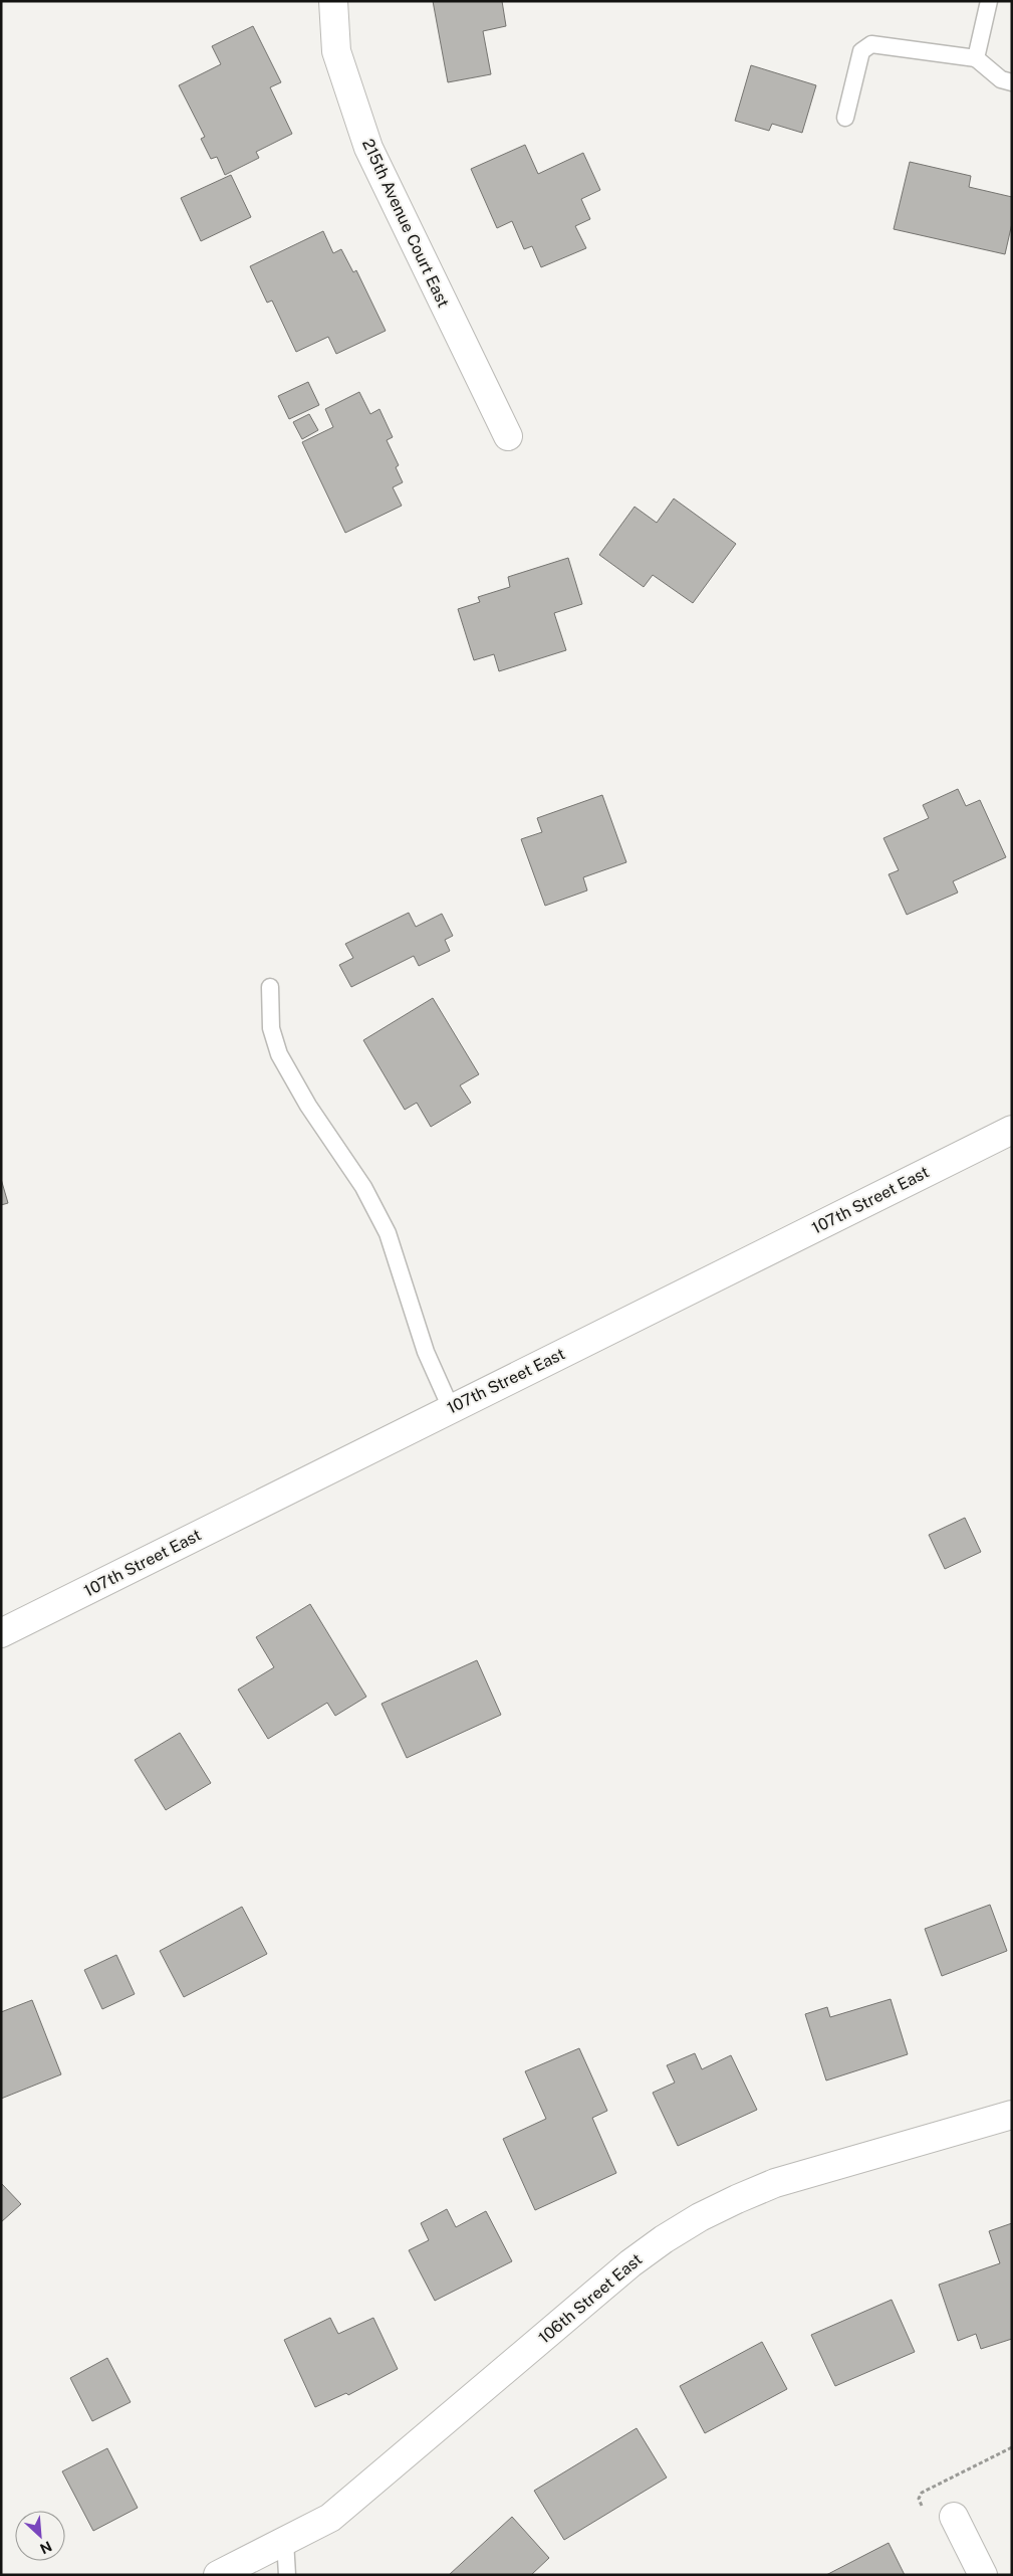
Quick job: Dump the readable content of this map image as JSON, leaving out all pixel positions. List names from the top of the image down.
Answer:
{
  "streets": {
    "street": ["215th Avenue Court East", "107th Street East", "106th Street East"]
  },
  "north": "bottom right"
}
